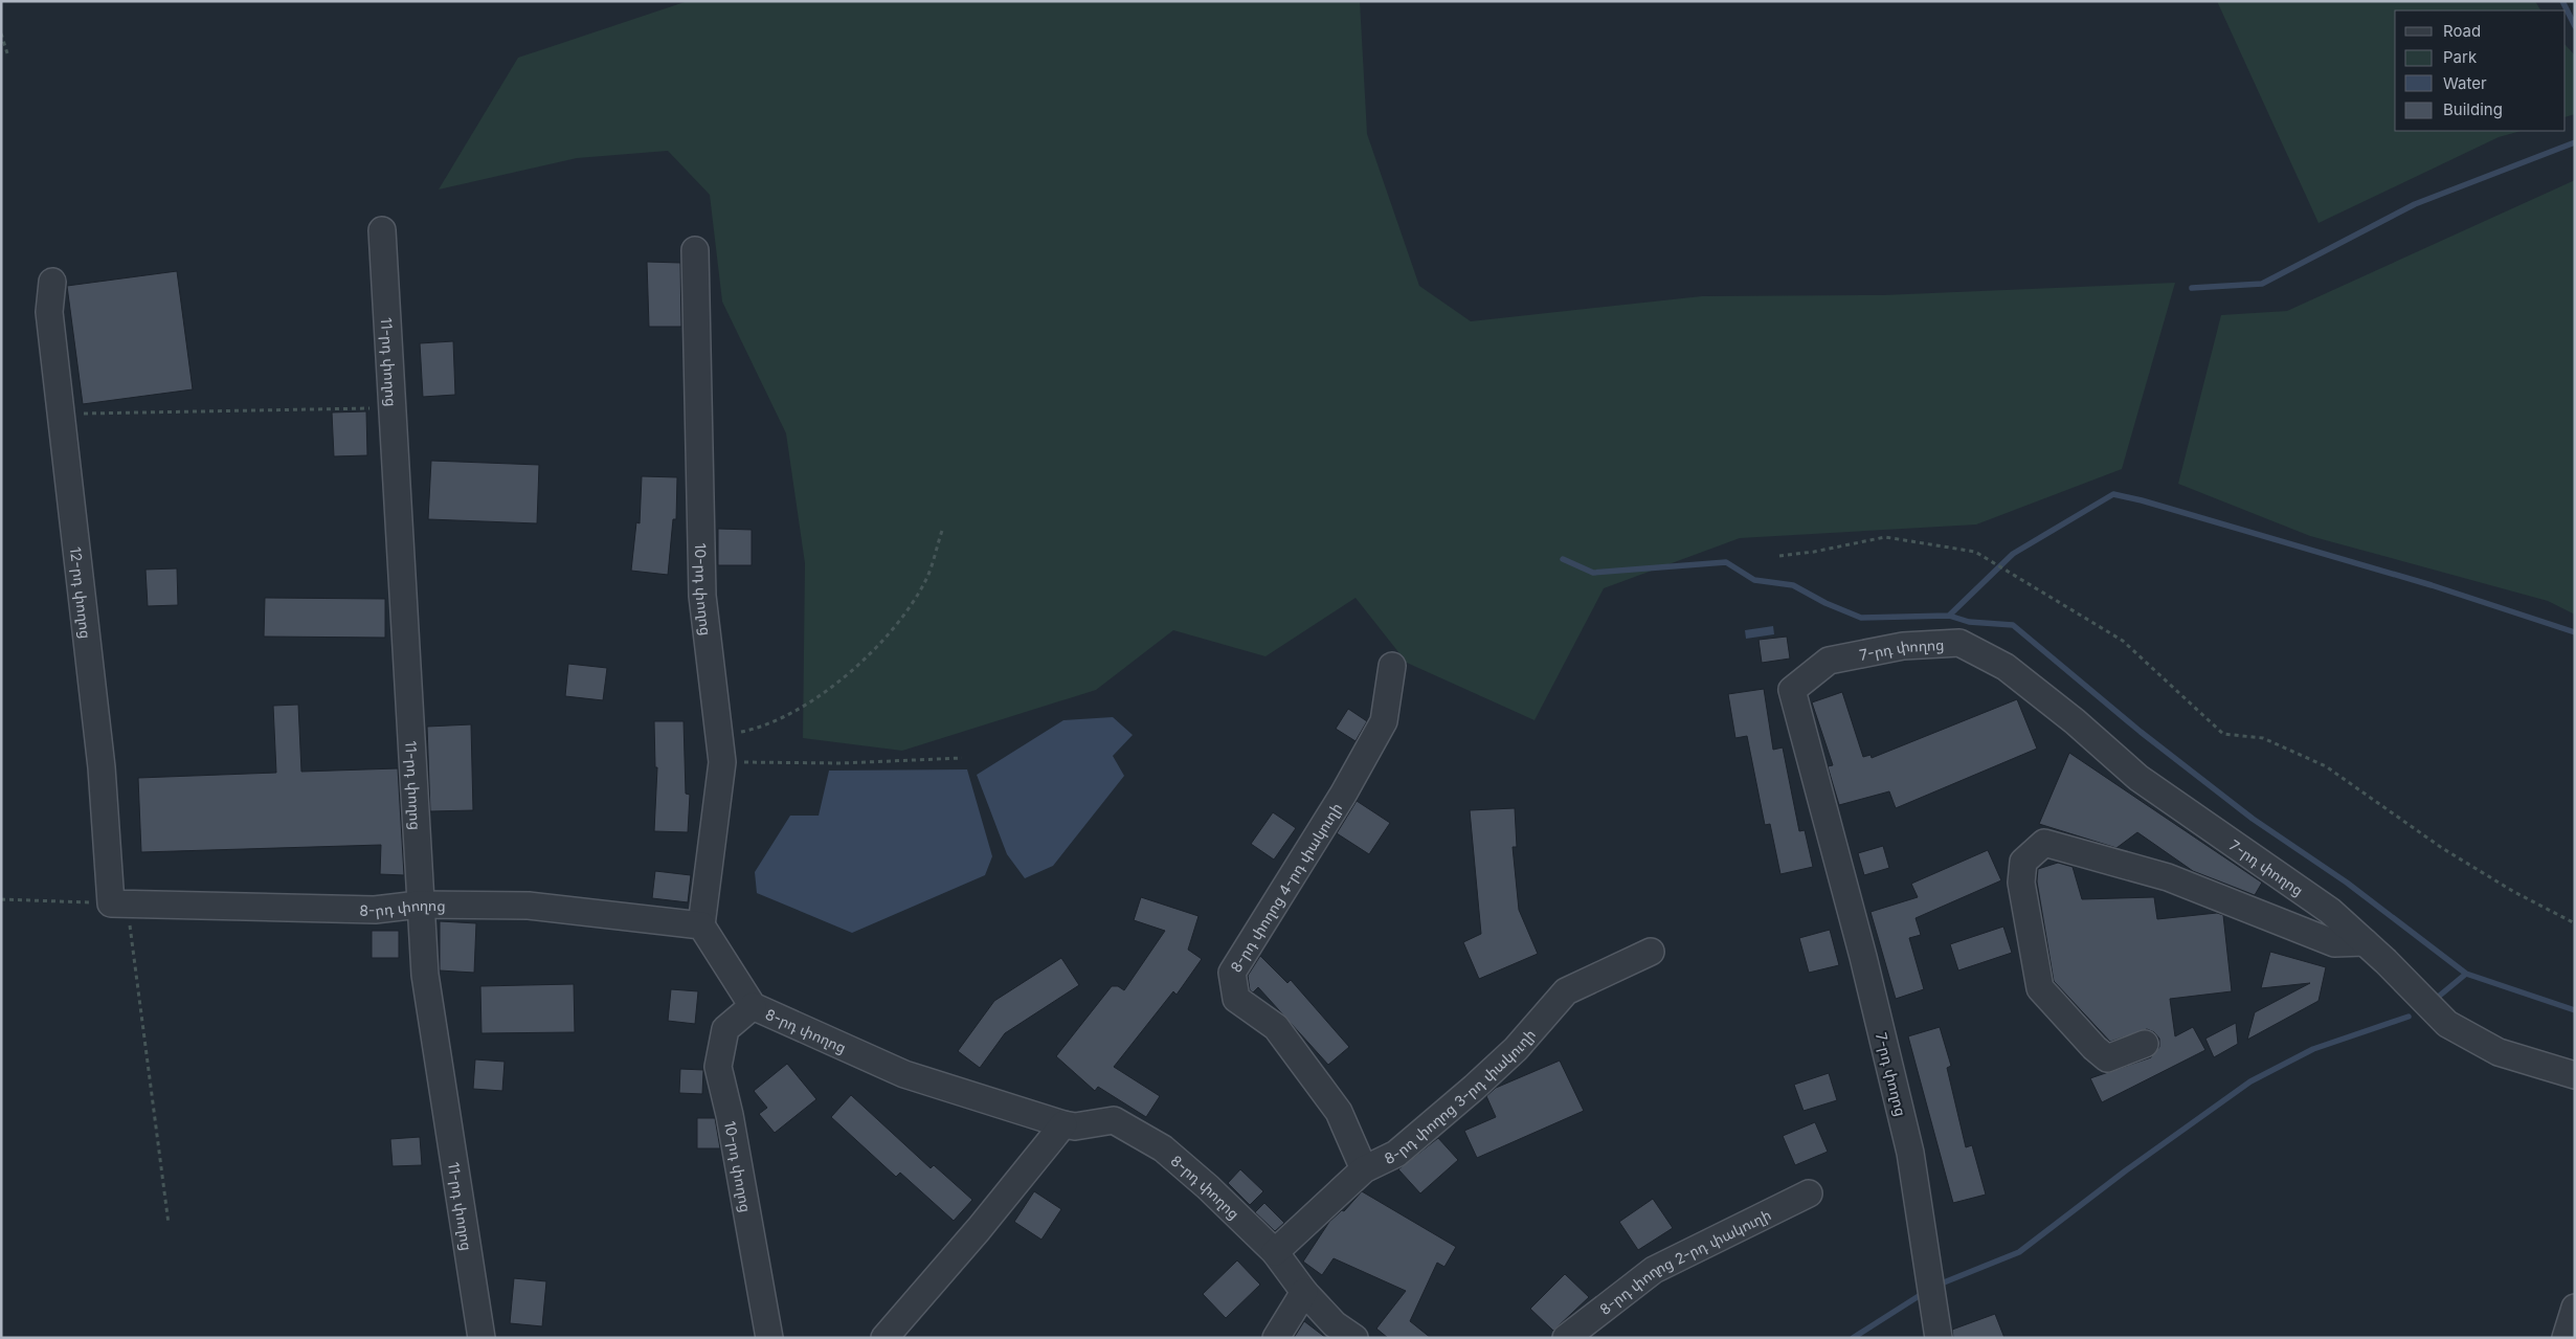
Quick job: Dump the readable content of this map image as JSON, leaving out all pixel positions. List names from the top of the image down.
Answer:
{
  "streets": {
    "street": [
      "11-րդ փողոց",
      "10-րդ փողոց",
      "12-րդ փողոց",
      "7-րդ փողոց",
      "8-րդ փողոց 4-րդ փակուղի",
      "8-րդ փողոց",
      "8-րդ փողոց 3-րդ փակուղի",
      "8-րդ փողոց 2-րդ փակուղի"
    ]
  },
  "crossings": [
    ["11-րդ փողոց", "8-րդ փողոց"],
    ["10-րդ փողոց", "8-րդ փողոց"],
    ["12-րդ փողոց", "8-րդ փողոց"],
    ["8-րդ փողոց 4-րդ փակուղի", "8-րդ փողոց 3-րդ փակուղի"],
    ["8-րդ փողոց", "8-րդ փողոց 3-րդ փակուղի"]
  ],
  "legend": [
    "Road",
    "Park",
    "Water",
    "Building"
  ]
}
